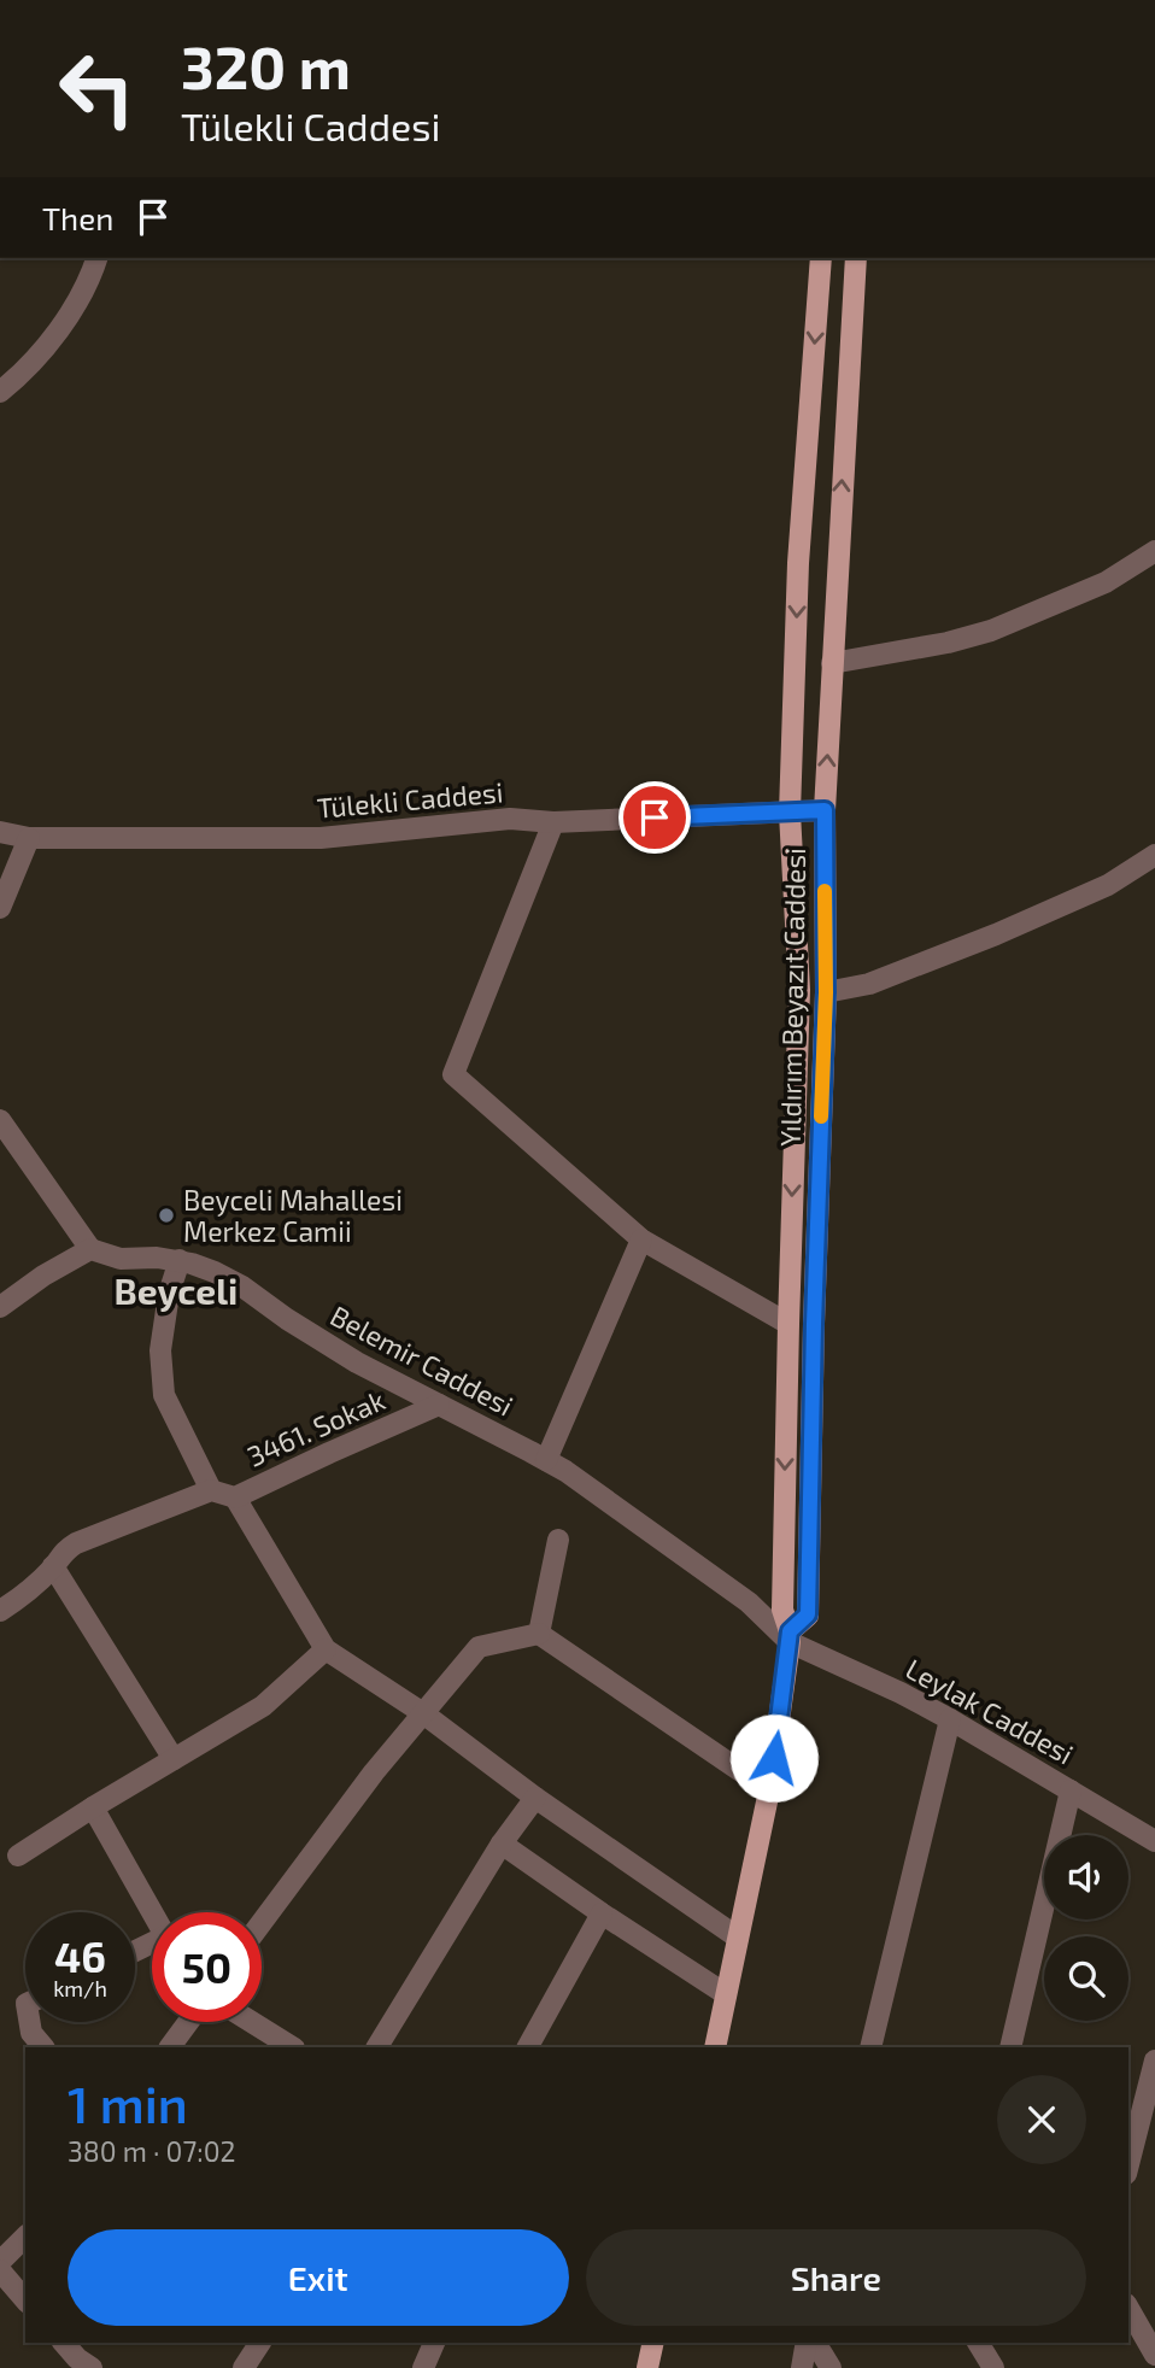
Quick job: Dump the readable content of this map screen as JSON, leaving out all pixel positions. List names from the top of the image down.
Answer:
{
  "streets": {
    "main road": ["Yıldırım Beyazıt Caddesi"],
    "street": [
      "Tülekli Caddesi",
      "Belemir Caddesi",
      "3461. Sokak",
      "Leylak Caddesi"
    ]
  },
  "crossings": [
    ["Tülekli Caddesi", "Yıldırım Beyazıt Caddesi"],
    ["Yıldırım Beyazıt Caddesi", "Belemir Caddesi"],
    ["Yıldırım Beyazıt Caddesi", "Leylak Caddesi"],
    ["Belemir Caddesi", "3461. Sokak"],
    ["Belemir Caddesi", "Leylak Caddesi"]
  ],
  "districts": ["Beyceli"],
  "places": ["Beyceli Mahallesi Merkez Camii"],
  "page": {
    "turn": ["320 m", "Tülekli Caddesi"],
    "then": "Then",
    "speed": "46 km/h",
    "limit": "50",
    "heading": ["1 min", "380 m · 07:02"],
    "buttons": ["Exit", "Share"]
  }
}
